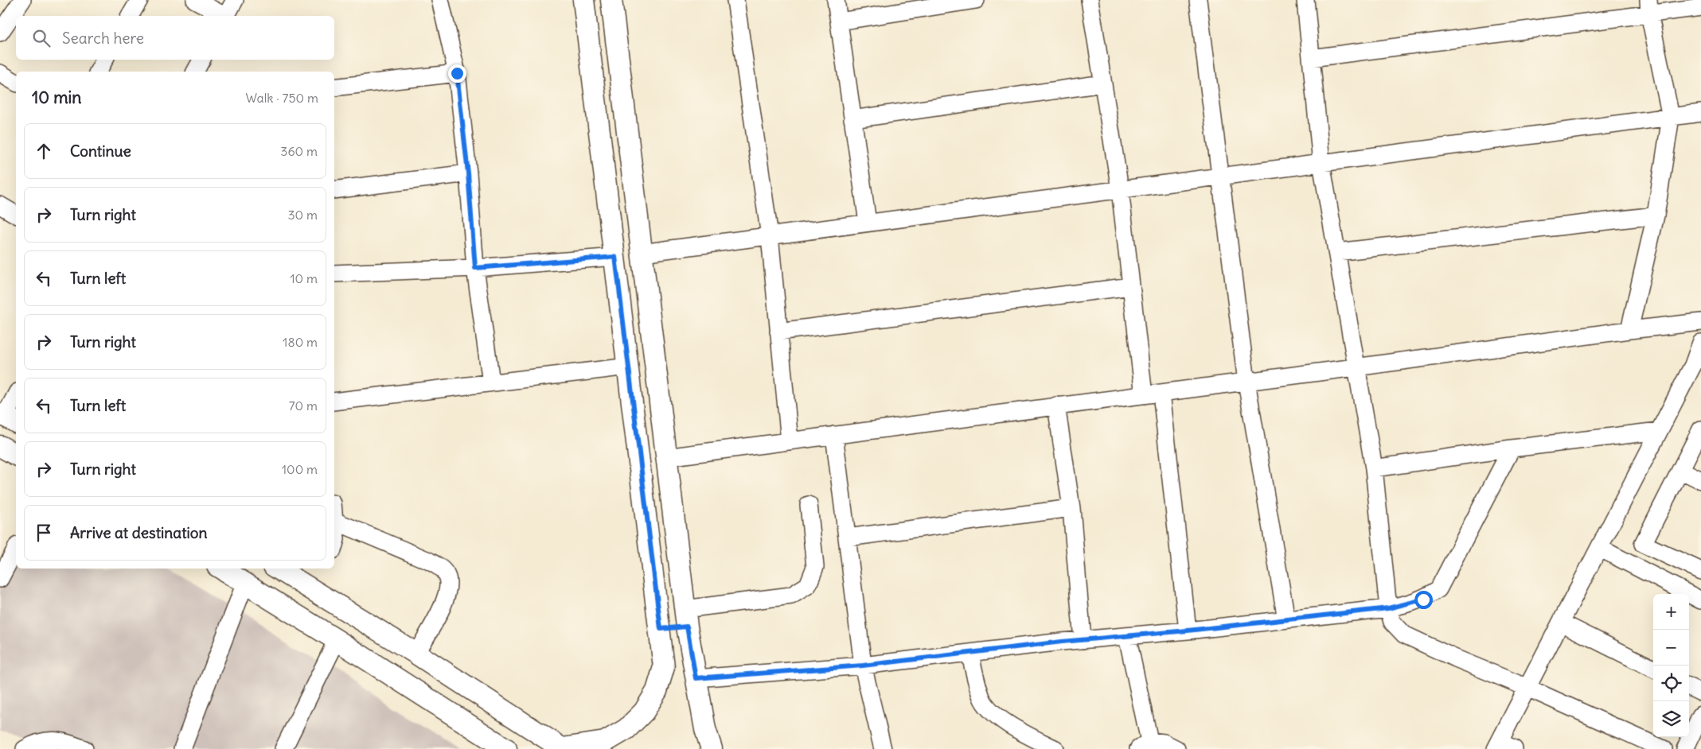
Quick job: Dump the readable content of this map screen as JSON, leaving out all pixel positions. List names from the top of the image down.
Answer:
{
  "page": {
    "search": "Search here",
    "heading": ["10 min", "Walk · 750 m"],
    "list": [
      ["Continue", "360 m"],
      ["Turn right", "30 m"],
      ["Turn left", "10 m"],
      ["Turn right", "180 m"],
      ["Turn left", "70 m"],
      ["Turn right", "100 m"],
      "Arrive at destination"
    ],
    "map_buttons": ["+", "−"]
  }
}
